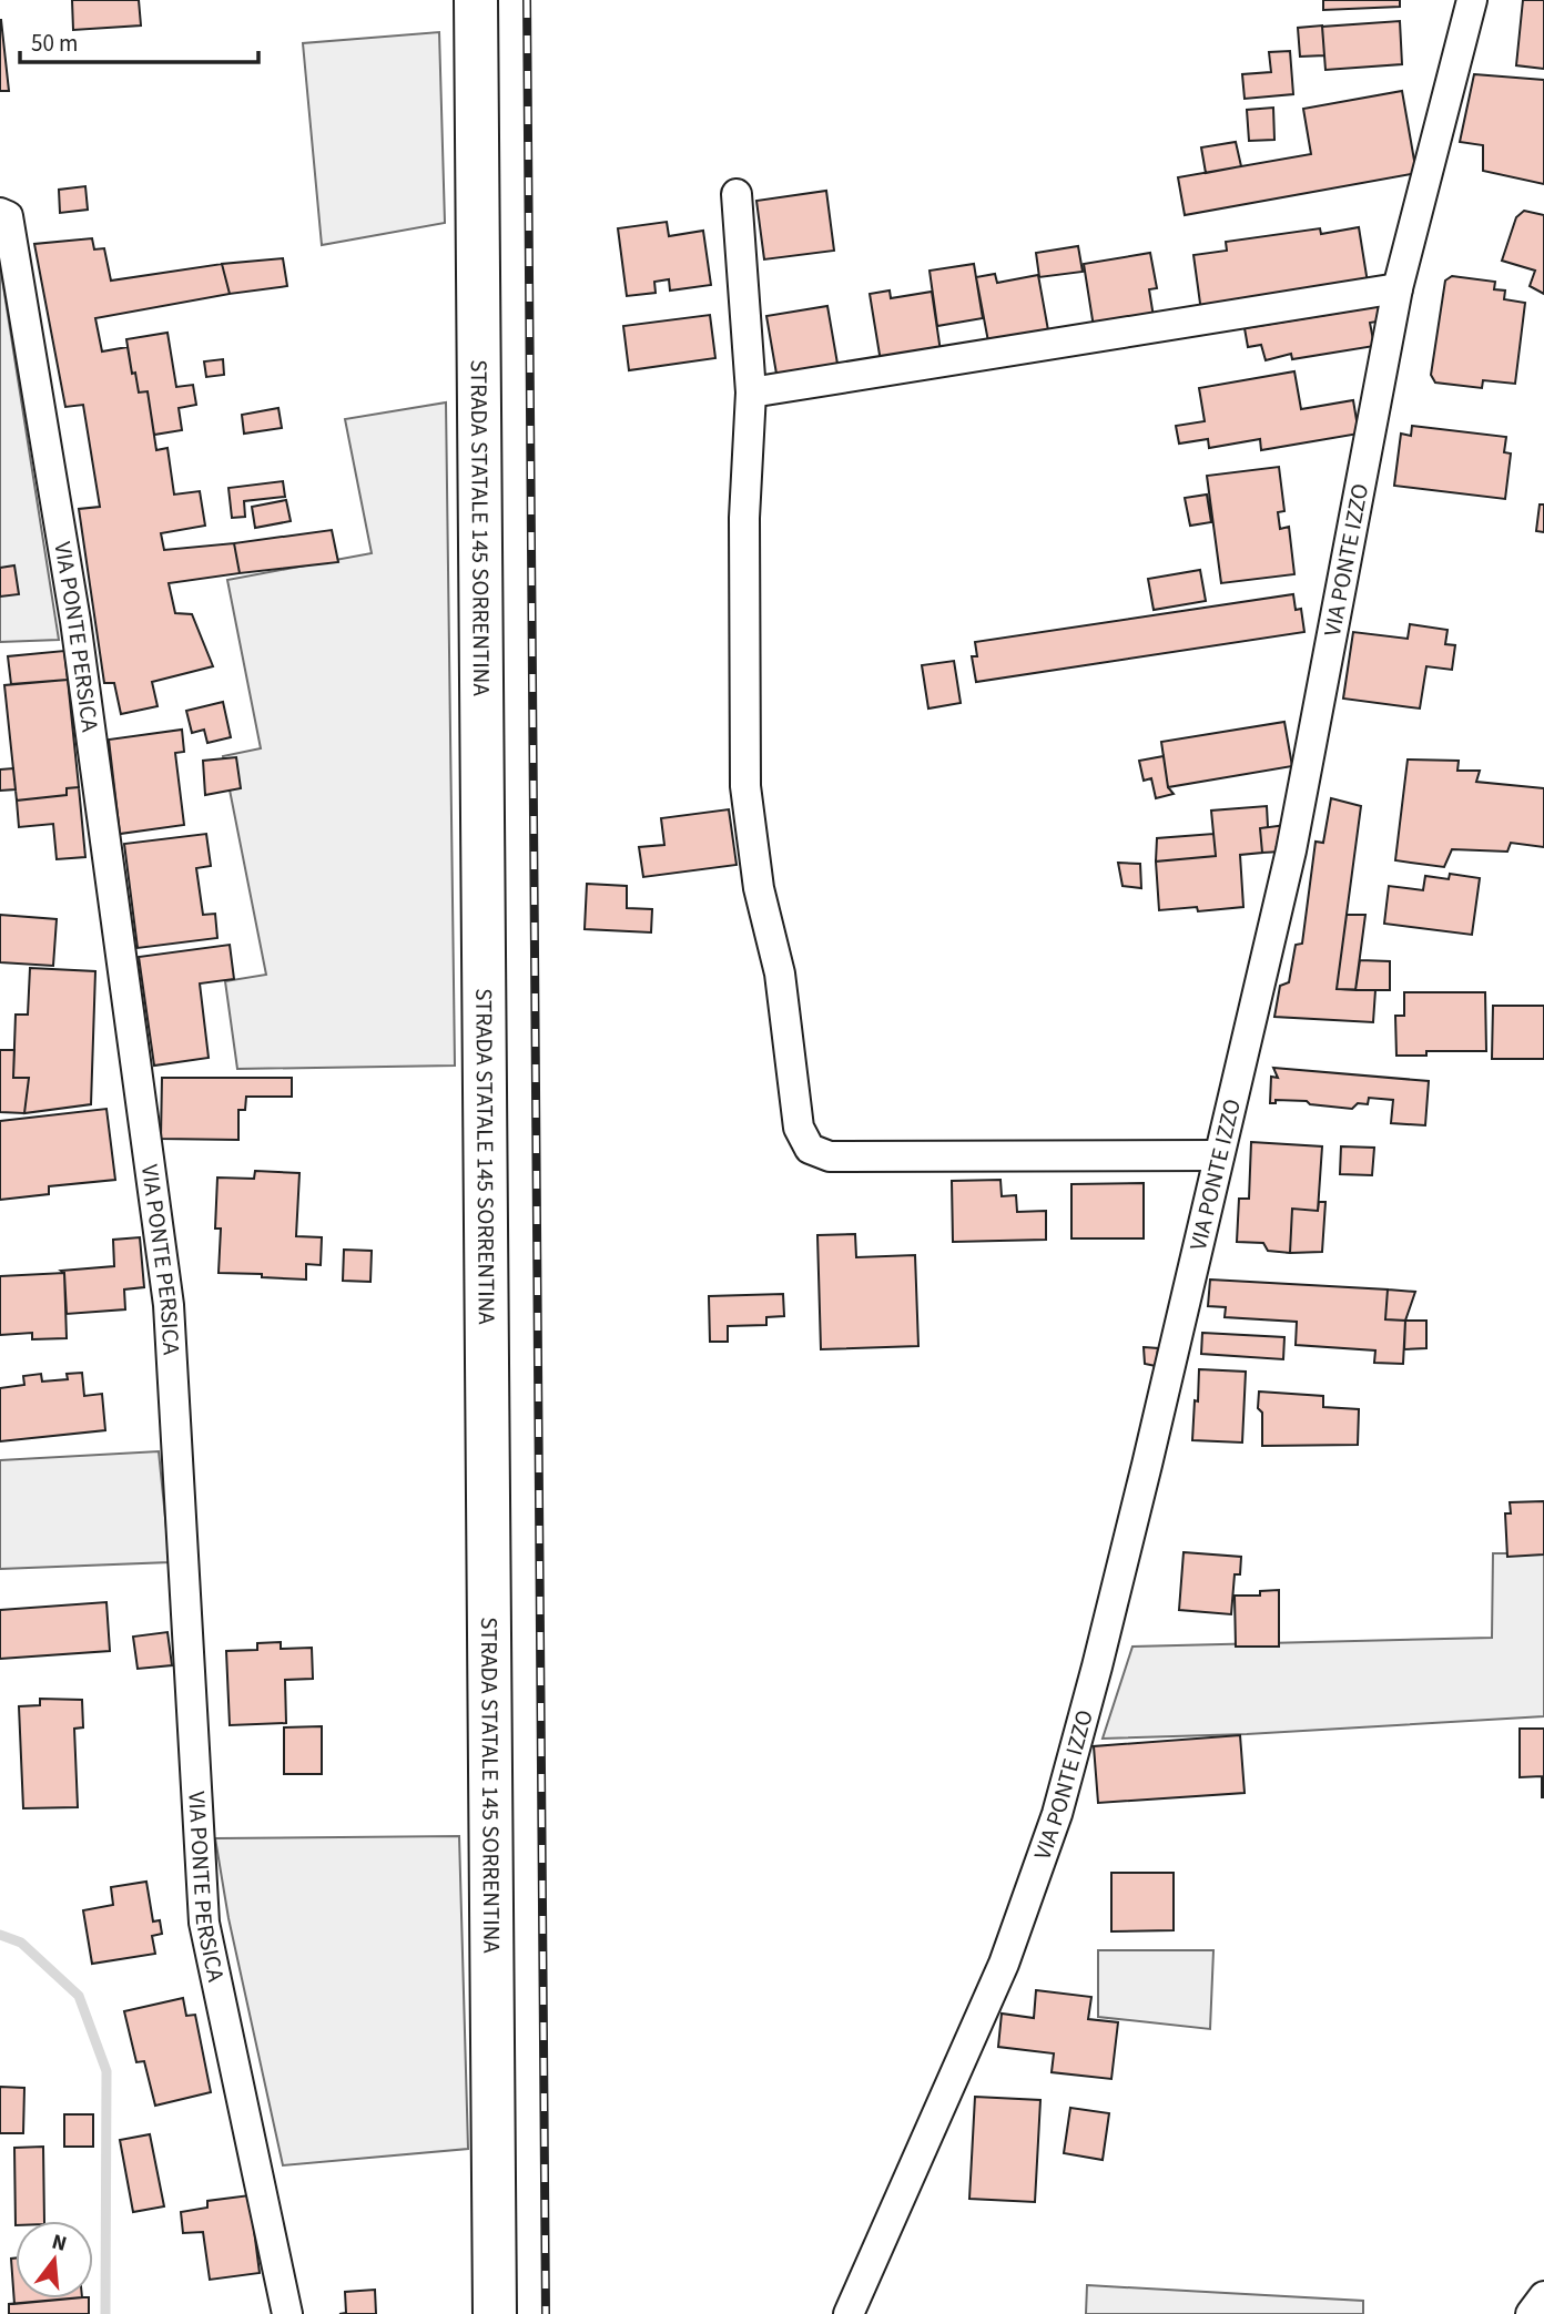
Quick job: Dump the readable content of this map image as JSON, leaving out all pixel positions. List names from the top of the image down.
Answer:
{
  "streets": {
    "highway": ["STRADA STATALE 145 SORRENTINA"],
    "street": ["VIA PONTE IZZO", "VIA PONTE PERSICA"]
  },
  "scale_bar": "50 m",
  "north": "top"
}
